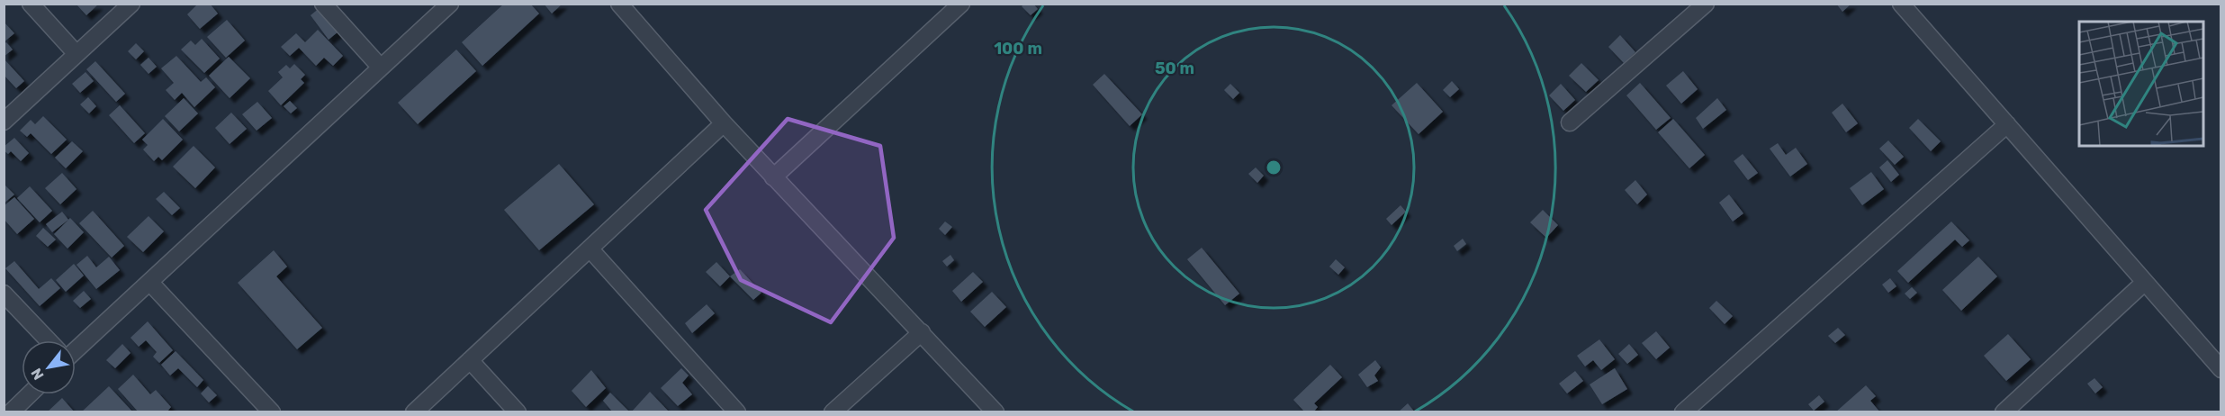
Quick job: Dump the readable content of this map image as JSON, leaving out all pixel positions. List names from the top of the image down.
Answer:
{
  "north": "bottom left",
  "rings": ["100 m", "50 m"]
}
